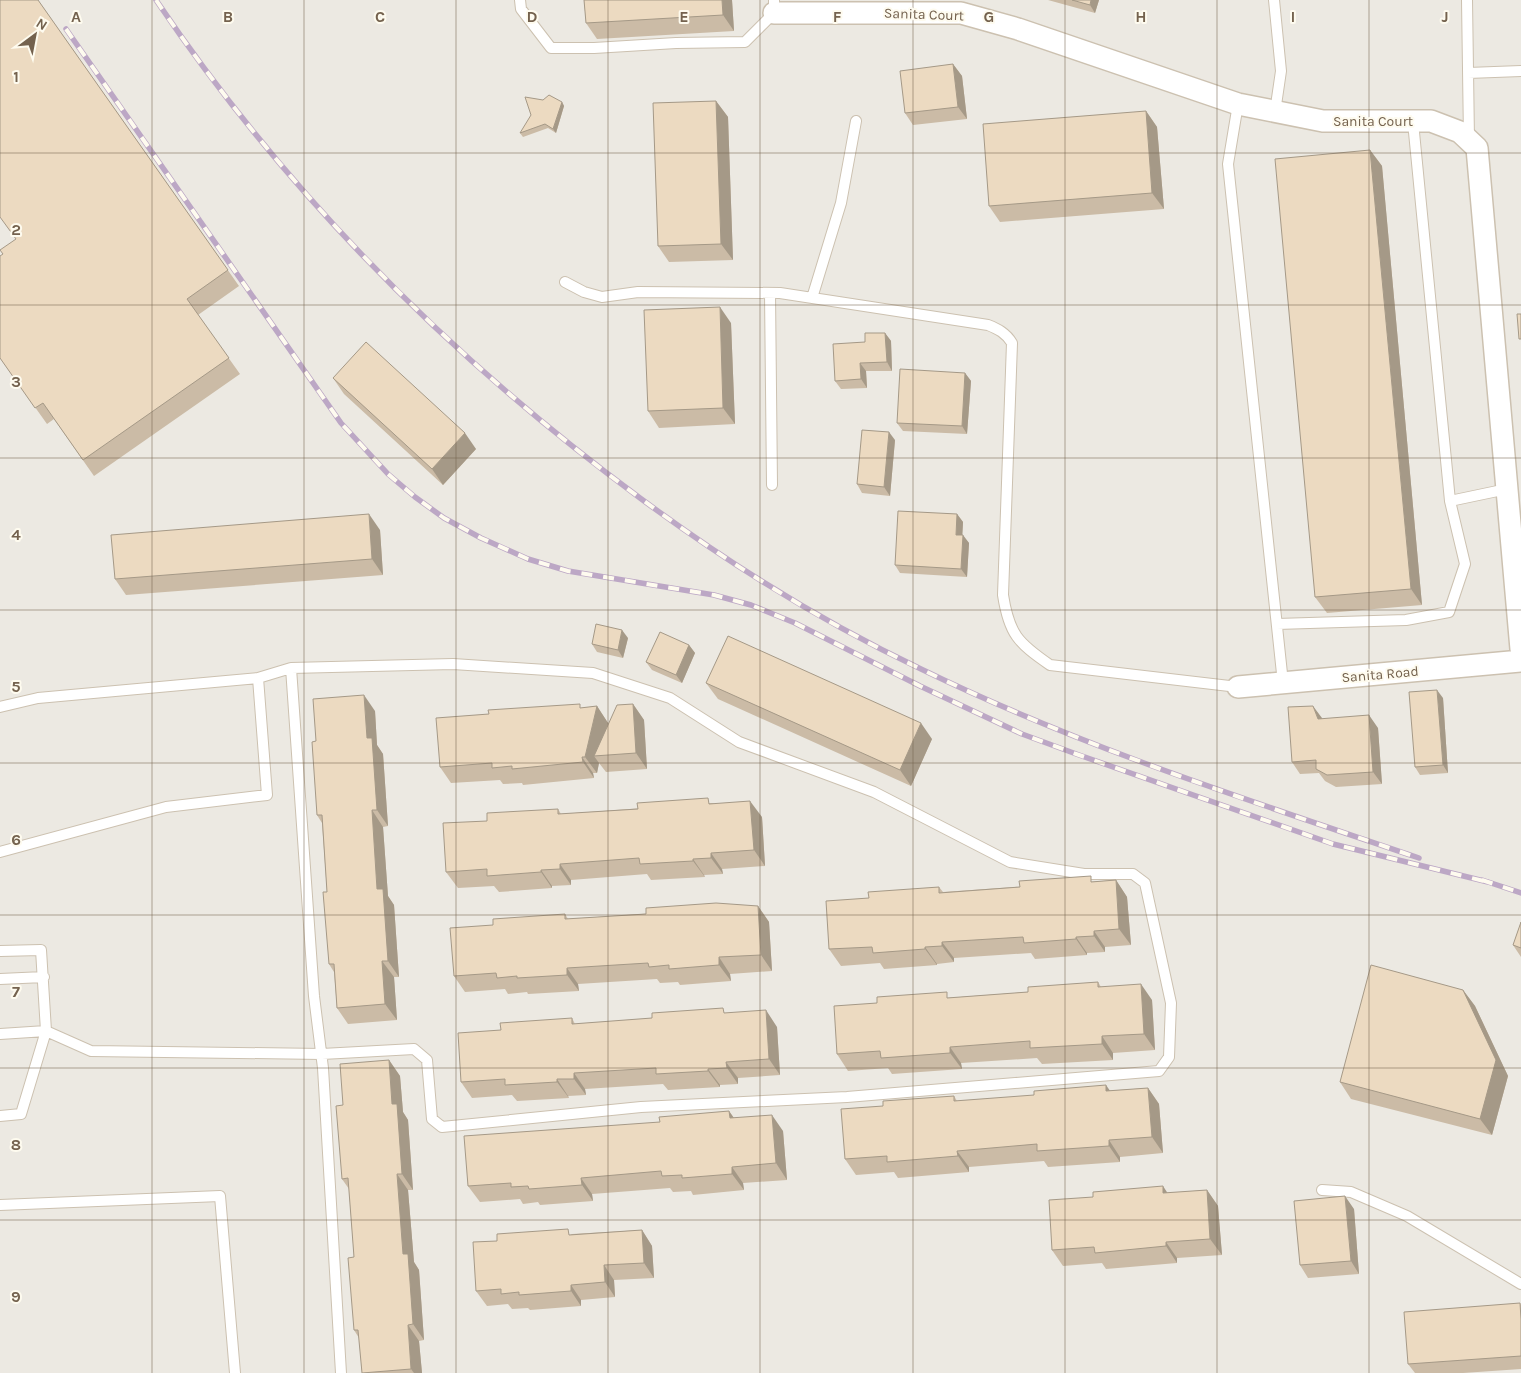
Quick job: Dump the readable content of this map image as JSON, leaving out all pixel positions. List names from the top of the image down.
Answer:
{
  "streets": {
    "street": ["Sanita Court", "Sanita Road"]
  },
  "north": "top right",
  "grid": {
    "columns": [
      "A",
      "B",
      "C",
      "D",
      "E",
      "F",
      "G",
      "H",
      "I",
      "J"
    ],
    "rows": [
      "1",
      "2",
      "3",
      "4",
      "5",
      "6",
      "7",
      "8",
      "9"
    ]
  }
}
